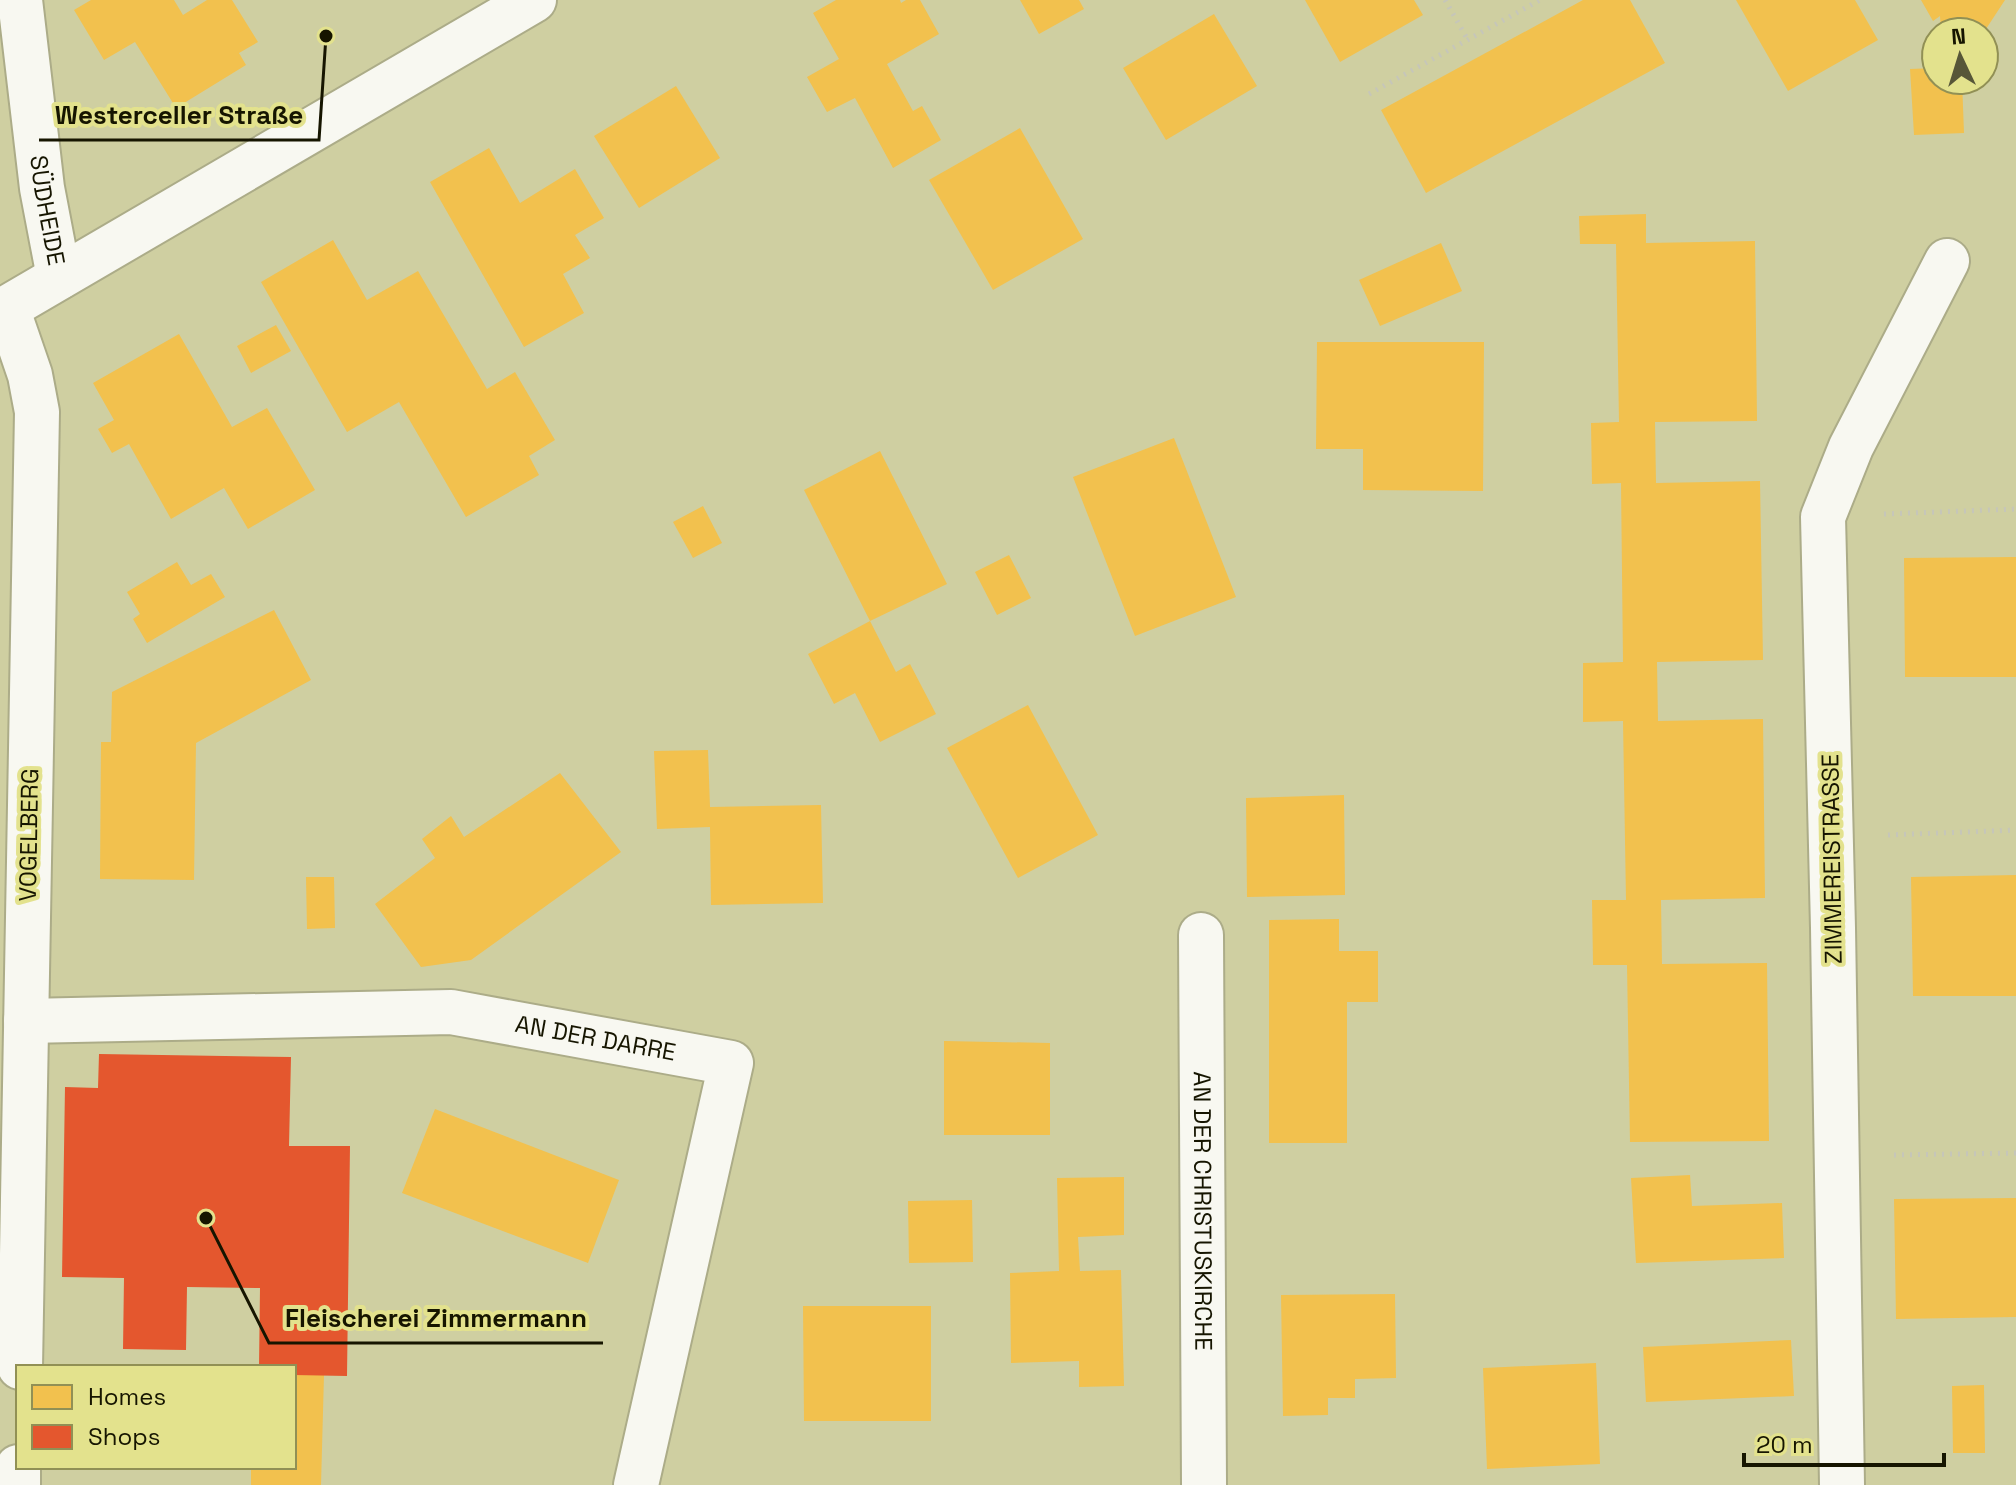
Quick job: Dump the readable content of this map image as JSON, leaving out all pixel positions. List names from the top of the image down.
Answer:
{
  "streets": {
    "street": [
      "SÜDHEIDE",
      "VOGELBERG",
      "ZIMMEREISTRASSE",
      "AN DER DARRE",
      "AN DER CHRISTUSKIRCHE"
    ]
  },
  "crossings": [
    ["VOGELBERG", "AN DER DARRE"]
  ],
  "places": ["Westerceller Straße", "Fleischerei Zimmermann"],
  "legend": ["Homes", "Shops"],
  "scale_bar": "20 m",
  "north": "top"
}
